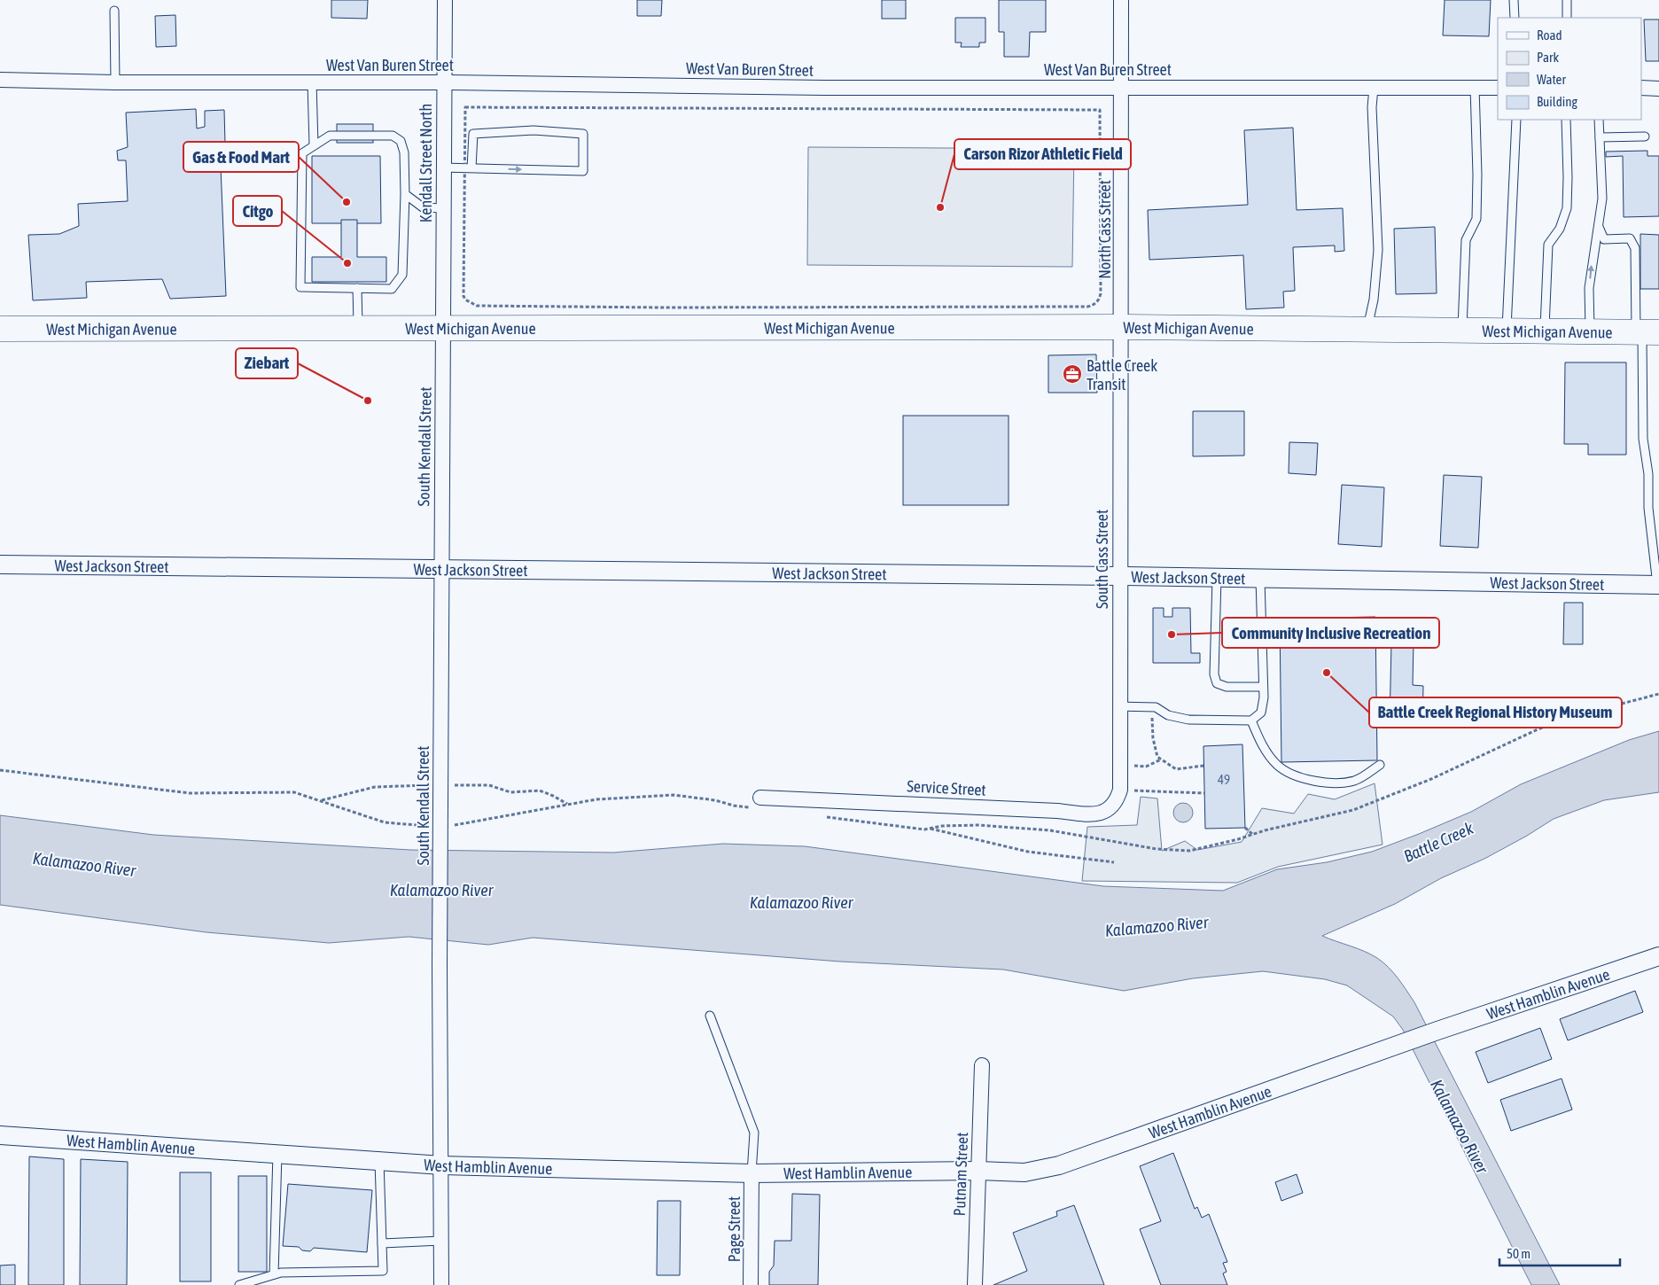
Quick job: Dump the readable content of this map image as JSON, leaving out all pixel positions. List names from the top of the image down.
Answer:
{
  "streets": {
    "highway": ["West Michigan Avenue"],
    "street": [
      "West Van Buren Street",
      "Kendall Street North",
      "North Cass Street",
      "South Kendall Street",
      "South Cass Street",
      "West Jackson Street",
      "Service Street",
      "West Hamblin Avenue",
      "Putnam Street",
      "Page Street"
    ]
  },
  "crossings": [
    ["West Van Buren Street", "Kendall Street North"],
    ["West Van Buren Street", "North Cass Street"],
    ["Kendall Street North", "West Michigan Avenue"],
    ["Kendall Street North", "South Kendall Street"],
    ["North Cass Street", "West Michigan Avenue"],
    ["North Cass Street", "South Cass Street"],
    ["West Michigan Avenue", "South Kendall Street"],
    ["West Michigan Avenue", "South Cass Street"],
    ["South Kendall Street", "West Jackson Street"],
    ["South Kendall Street", "West Hamblin Avenue"],
    ["South Cass Street", "West Jackson Street"],
    ["South Cass Street", "Service Street"],
    ["West Hamblin Avenue", "Putnam Street"],
    ["West Hamblin Avenue", "Page Street"]
  ],
  "water": ["Battle Creek", "Kalamazoo River"],
  "places": {
    "other": [
      "Gas & Food Mart",
      "Carson Rizor Athletic Field",
      "Citgo",
      "Ziebart",
      "Community Inclusive Recreation",
      "Battle Creek Regional History Museum"
    ],
    "office": ["Battle Creek Transit"]
  },
  "house_numbers": ["49"],
  "legend": [
    "Road",
    "Park",
    "Water",
    "Building"
  ],
  "scale_bar": "50 m"
}
